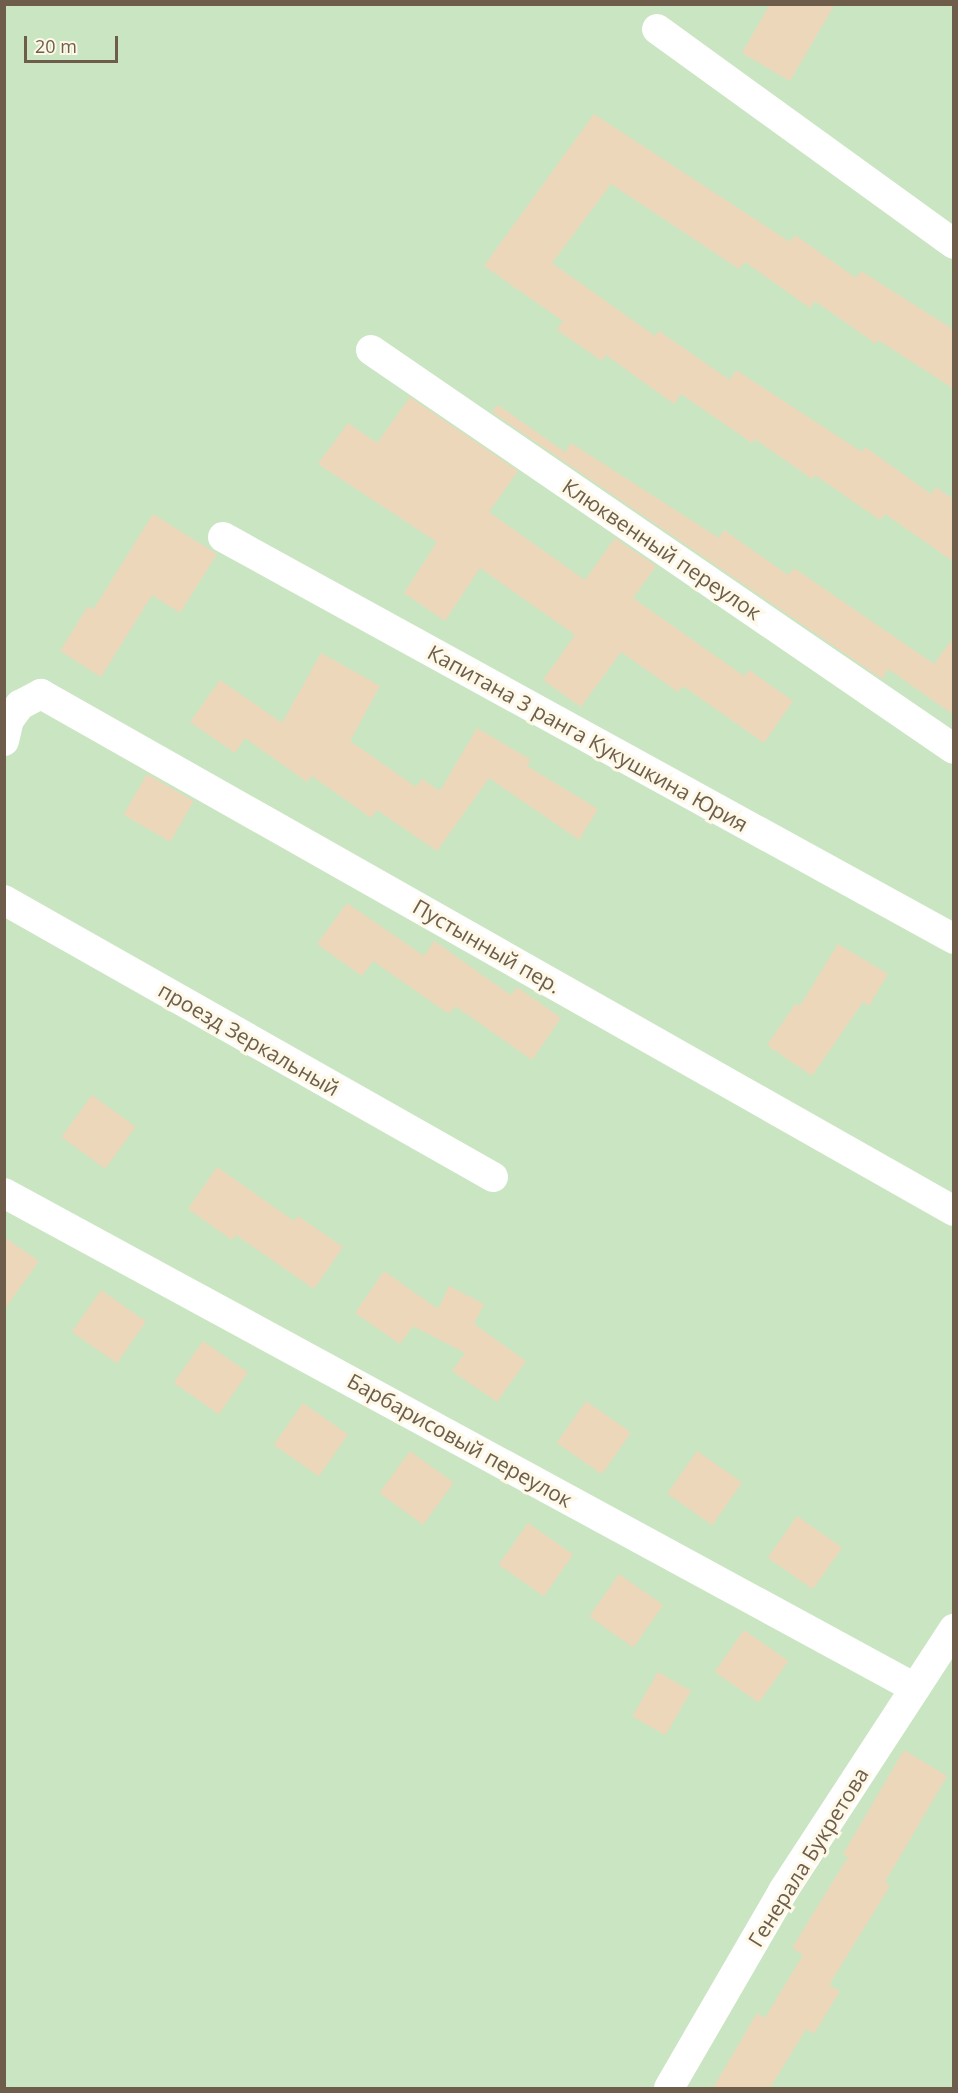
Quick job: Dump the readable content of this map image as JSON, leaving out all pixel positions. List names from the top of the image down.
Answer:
{
  "streets": {
    "street": [
      "Клюквенный переулок",
      "Капитана 3 ранга Кукушкина Юрия",
      "Пустынный пер.",
      "проезд Зеркальный",
      "Барбарисовый переулок",
      "Генерала Букретова"
    ]
  },
  "crossings": [
    ["Барбарисовый переулок", "Генерала Букретова"]
  ],
  "scale_bar": "20 m"
}
